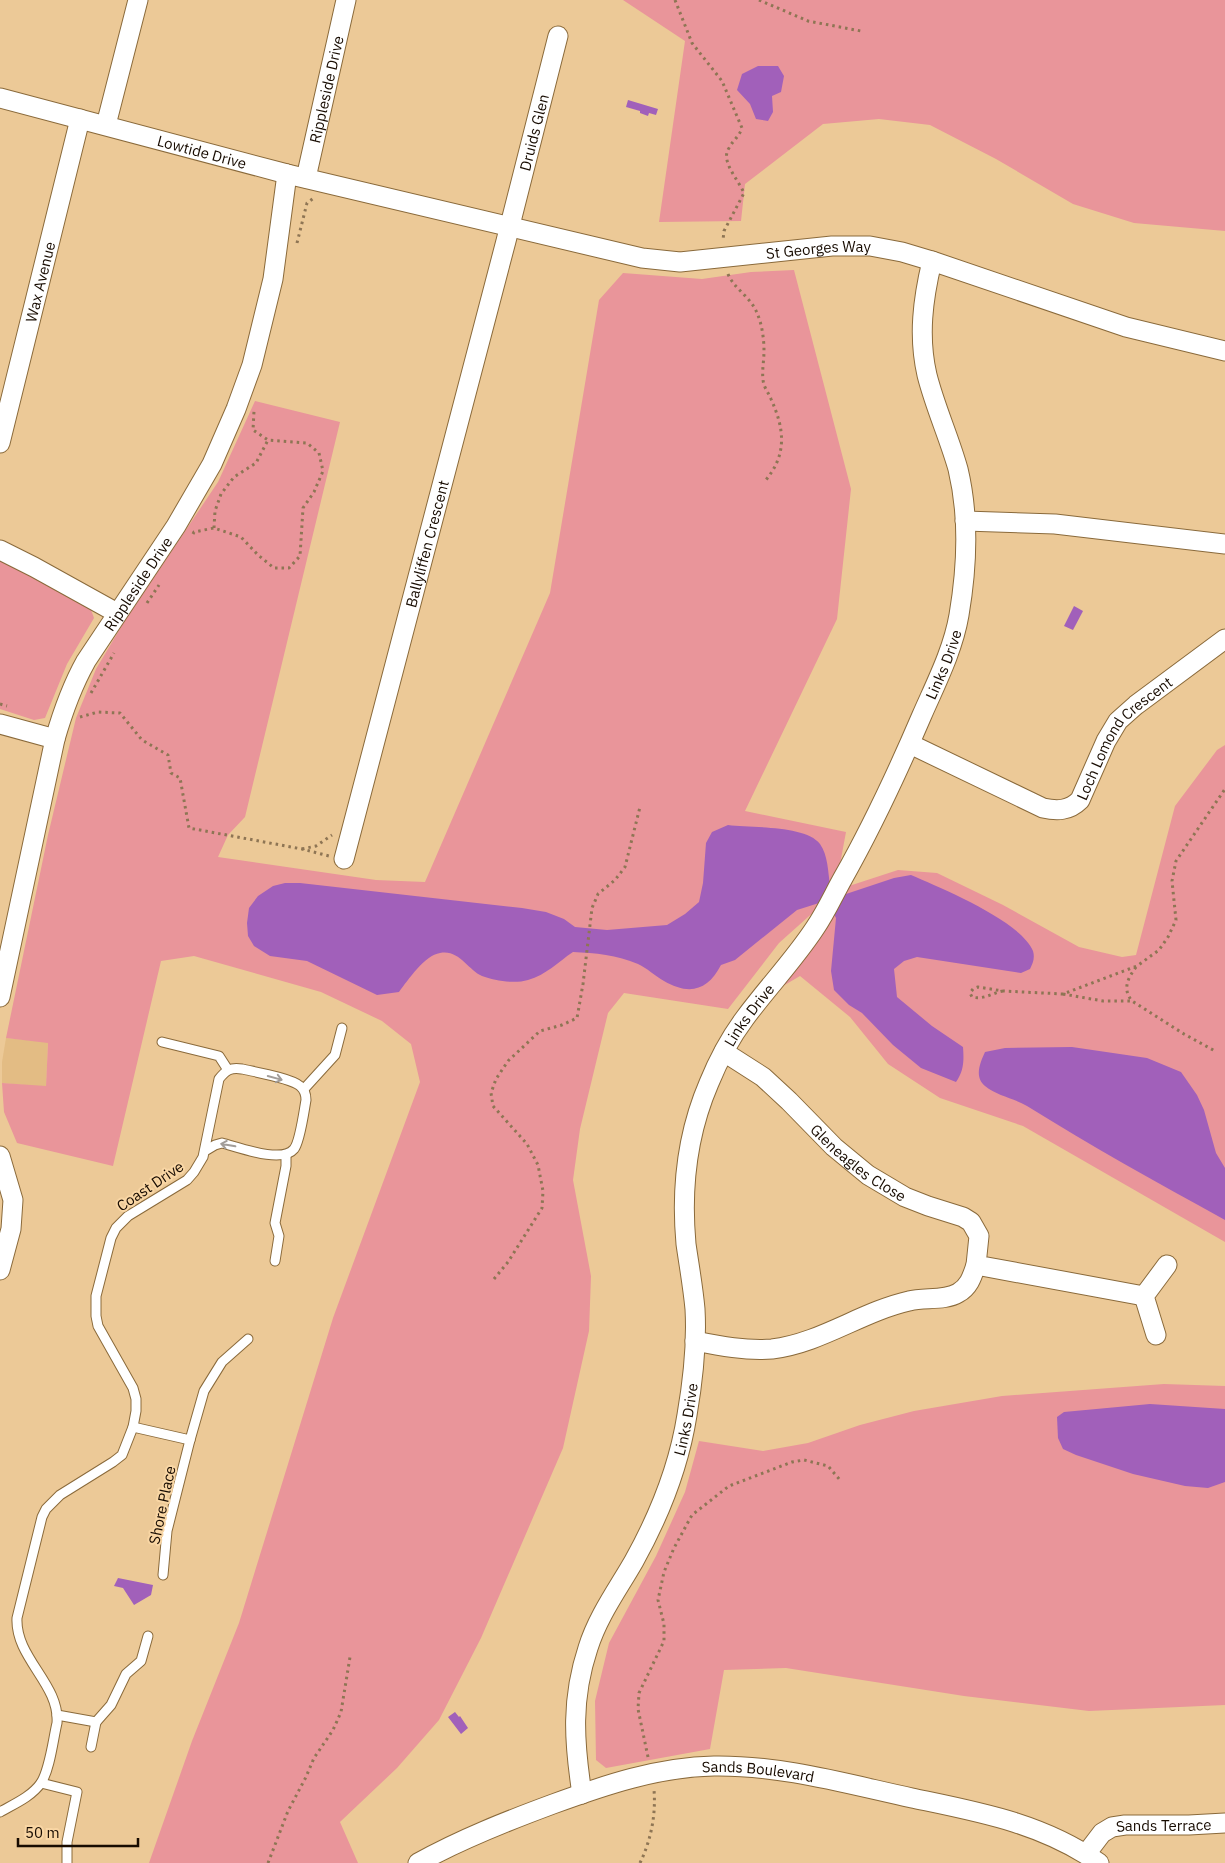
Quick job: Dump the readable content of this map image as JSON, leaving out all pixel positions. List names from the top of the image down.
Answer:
{
  "streets": {
    "street": [
      "Rippleside Drive",
      "Druids Glen",
      "Lowtide Drive",
      "St Georges Way",
      "Wax Avenue",
      "Ballyliffen Crescent",
      "Links Drive",
      "Loch Lomond Crescent",
      "Gleneagles Close",
      "Sands Boulevard",
      "Sands Terrace"
    ],
    "lane": ["Coast Drive", "Shore Place"]
  },
  "crossings": [
    ["Rippleside Drive", "Lowtide Drive"],
    ["Druids Glen", "St Georges Way"],
    ["Druids Glen", "Ballyliffen Crescent"],
    ["Lowtide Drive", "St Georges Way"],
    ["Lowtide Drive", "Wax Avenue"],
    ["St Georges Way", "Ballyliffen Crescent"],
    ["St Georges Way", "Links Drive"],
    ["Links Drive", "Loch Lomond Crescent"],
    ["Links Drive", "Gleneagles Close"],
    ["Links Drive", "Sands Boulevard"],
    ["Sands Boulevard", "Sands Terrace"]
  ],
  "scale_bar": "50 m"
}
